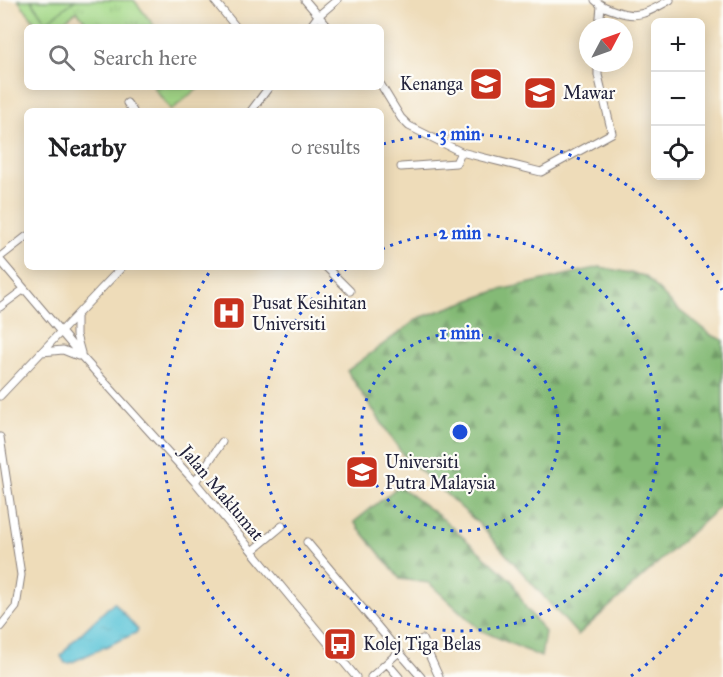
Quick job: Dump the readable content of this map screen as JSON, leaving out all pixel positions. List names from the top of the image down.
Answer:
{
  "streets": {
    "street": ["Jalan Maklumat"]
  },
  "places": {
    "school or university": ["Kenanga", "Mawar", "Universiti Putra Malaysia"],
    "hospital": ["Pusat Kesihitan Universiti"],
    "bus stop": ["Kolej Tiga Belas"]
  },
  "north": "top right",
  "page": {
    "map_buttons": ["+", "−"],
    "search": "Search here",
    "heading": ["Nearby", "0 results"]
  },
  "rings": ["3 min", "2 min", "1 min"]
}
